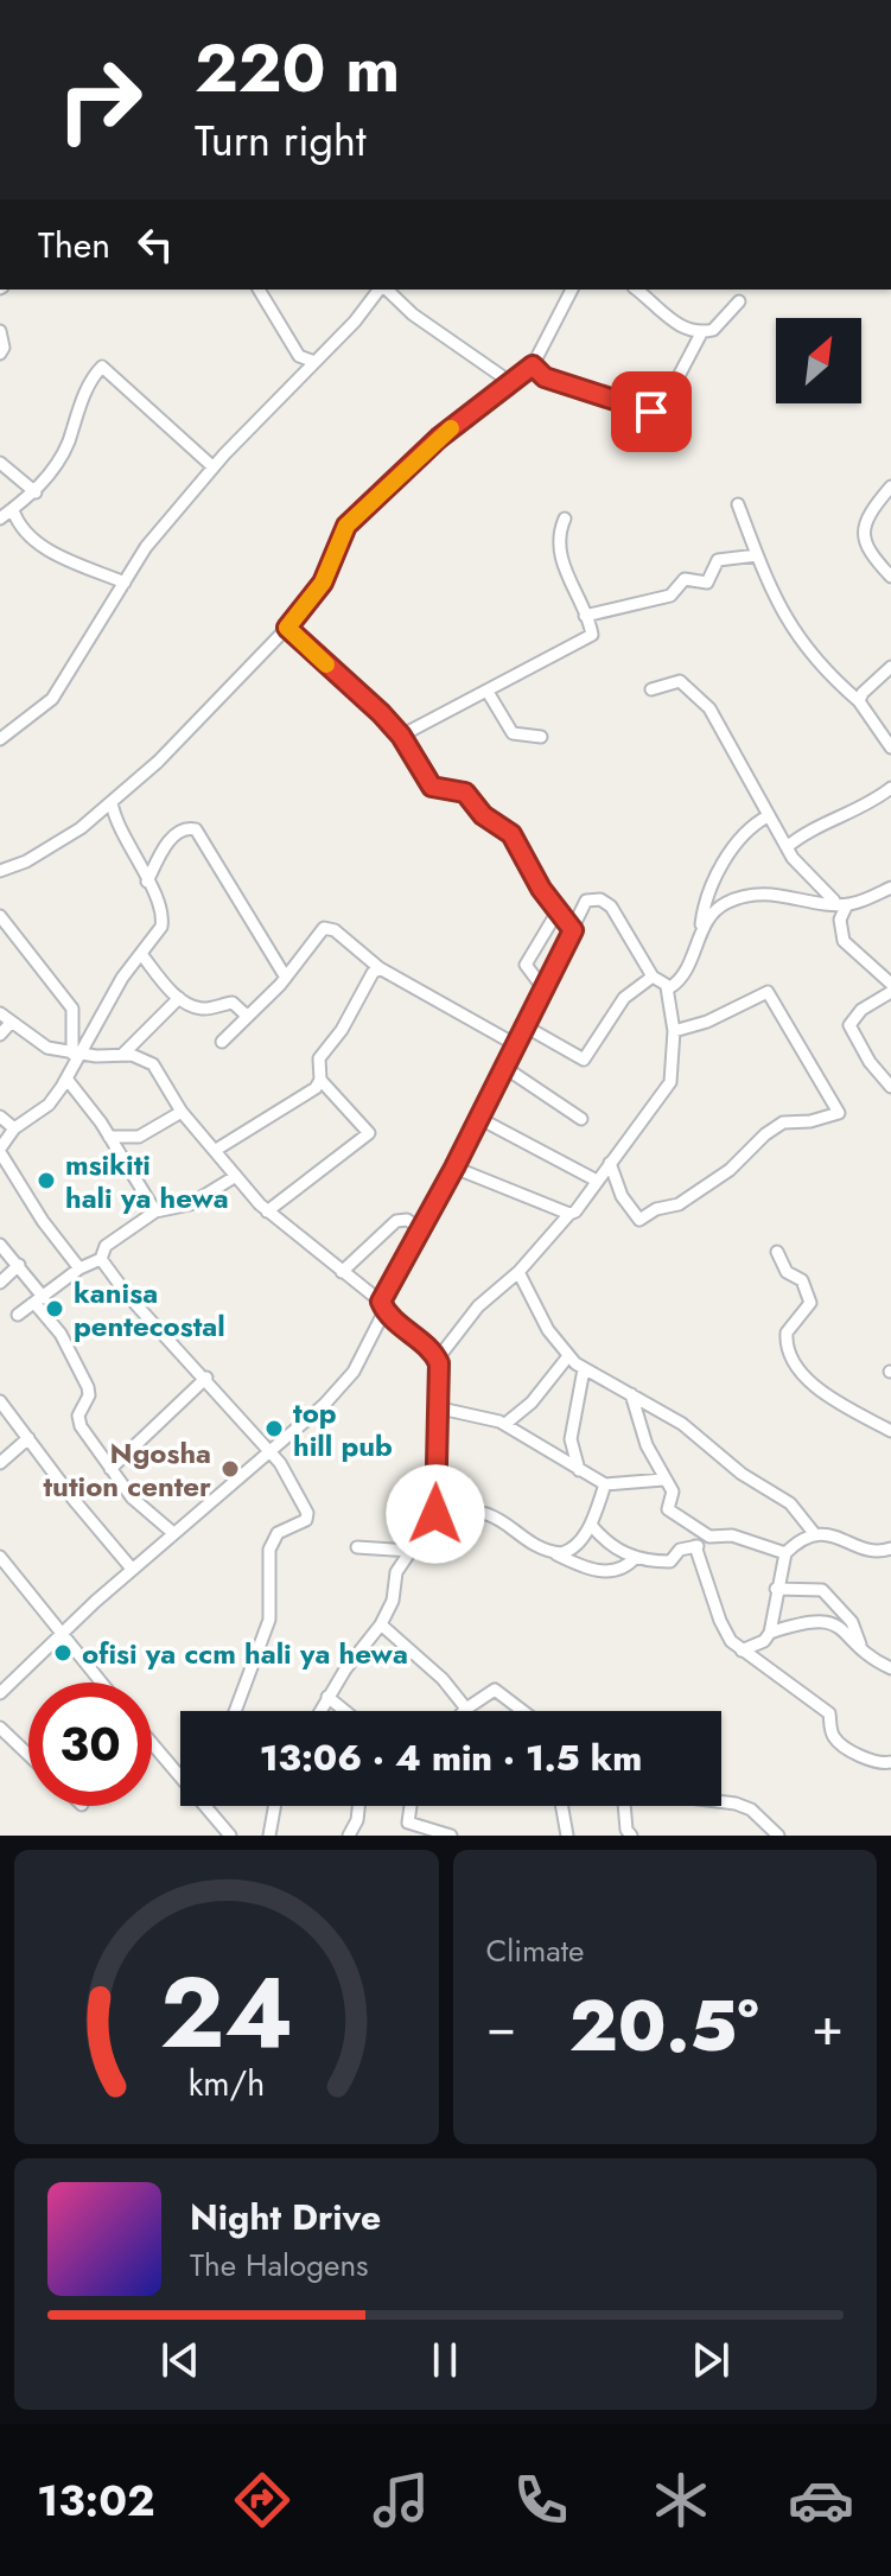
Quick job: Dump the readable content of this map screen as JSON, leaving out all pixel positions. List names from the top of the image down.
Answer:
{
  "places": [
    "msikiti hali ya hewa",
    "kanisa pentecostal",
    "top hill pub",
    "Ngosha tution center",
    "ofisi ya ccm hali ya hewa"
  ],
  "north": "top right",
  "page": {
    "turn": ["220 m", "Turn right"],
    "then": "Then",
    "limit": "30",
    "trip": "13:06 · 4 min · 1.5 km",
    "tile": "Climate",
    "heat": ["−", "20.5°", "+"],
    "song": ["Night Drive", "The Halogens"],
    "tabs": "13:02",
    "gauge": ["24", "km/h"]
  }
}
